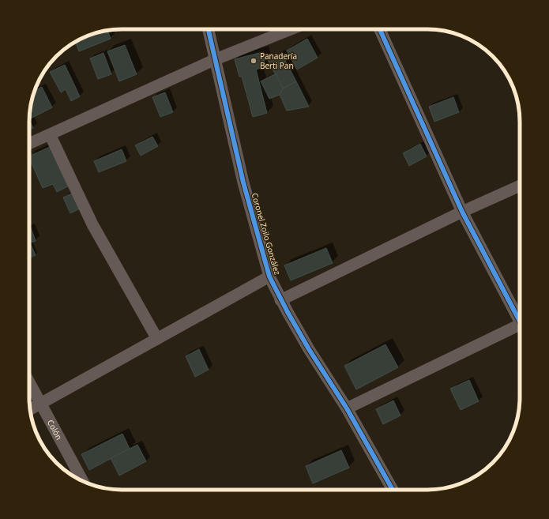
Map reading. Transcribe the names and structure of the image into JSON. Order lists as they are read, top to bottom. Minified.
{"streets":{"street":["Coronel Zoilo González","Colón"]},"places":["Panadería Berti Pan"]}
